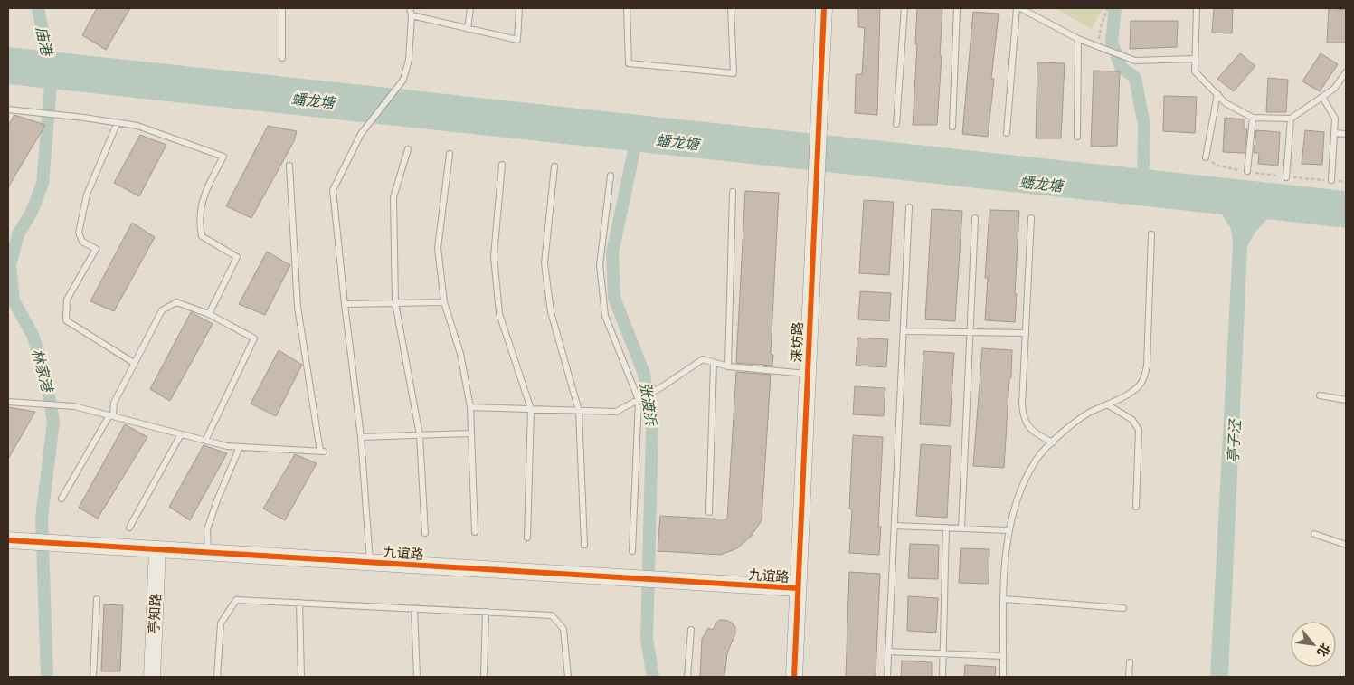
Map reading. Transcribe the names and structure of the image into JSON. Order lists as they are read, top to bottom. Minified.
{"streets":{"street":["涞坊路","九谊路","亭知路"]},"crossings":[["涞坊路","九谊路"],["九谊路","亭知路"]],"water":["庙港","蟠龙塘","林家港","张渡浜","亭子泾"],"north":"bottom right"}
